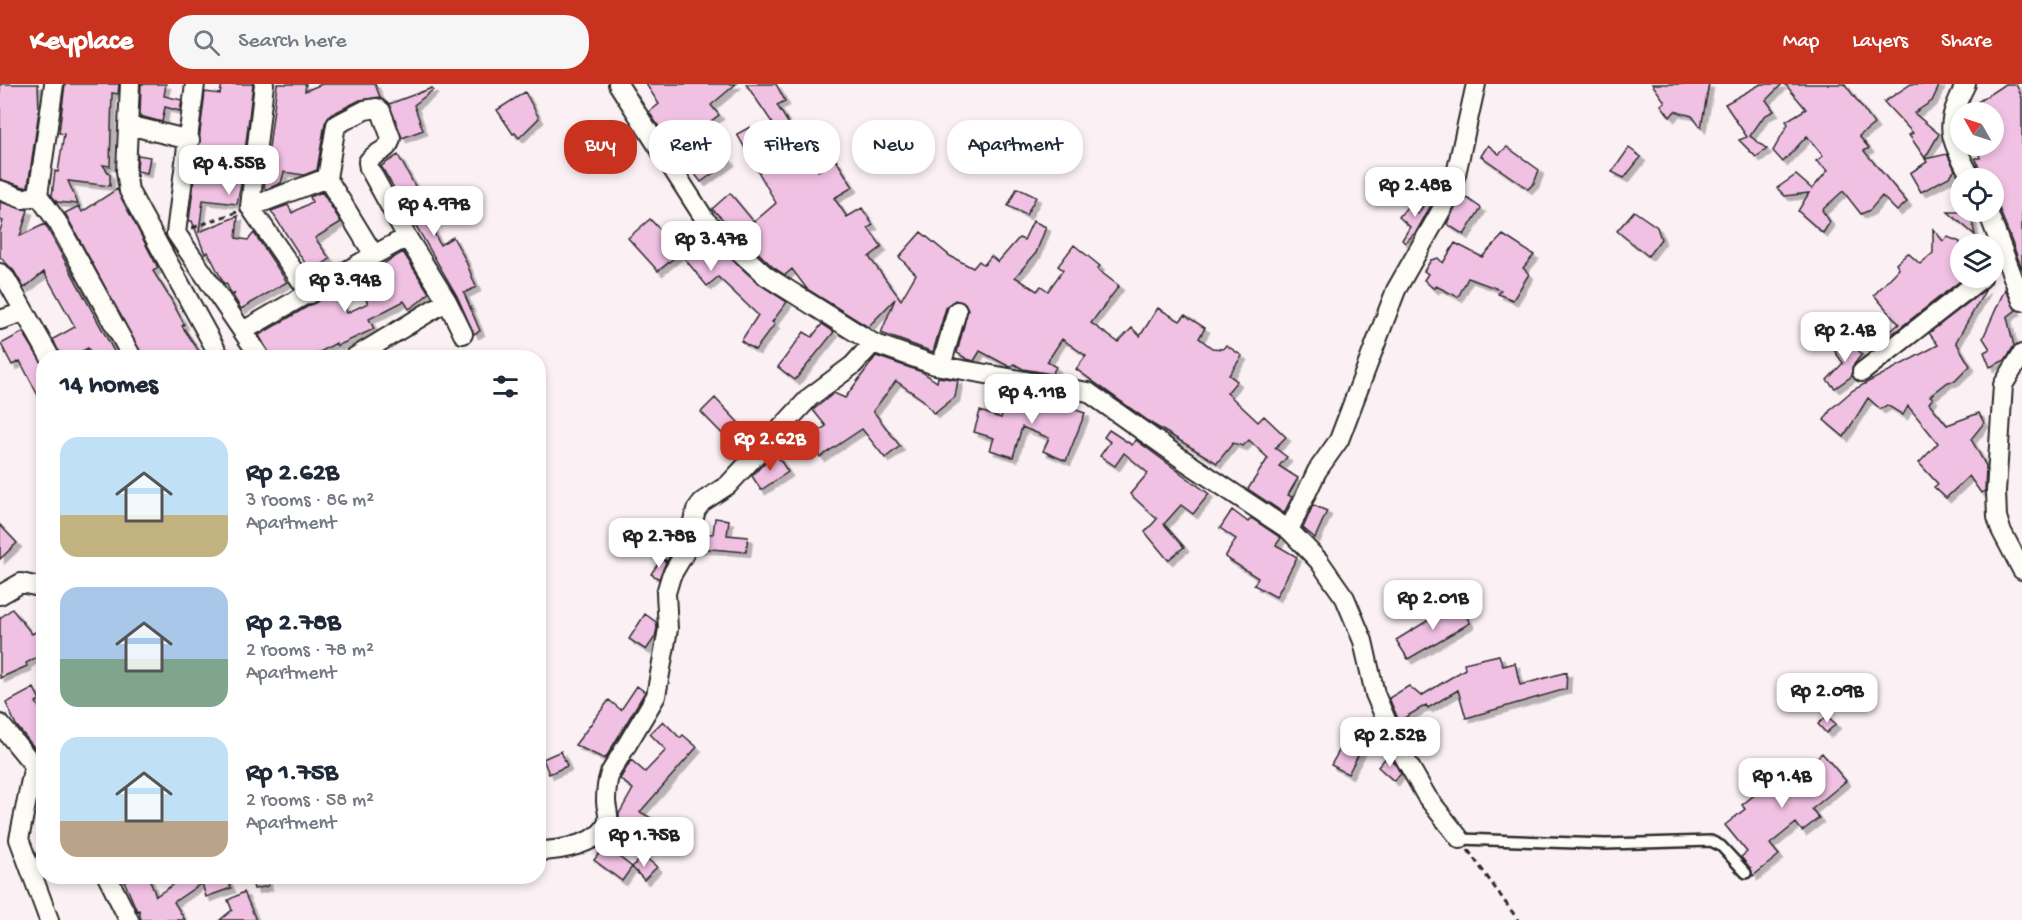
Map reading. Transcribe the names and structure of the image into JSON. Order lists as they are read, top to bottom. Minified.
{"north":"top left","page":{"header":"Keyplace","search":"Search here","nav":["Map","Layers","Share"],"chip":["Buy","Rent","Filters","New","Apartment"],"price":["Rp 4.55B","Rp 2.48B","Rp 4.97B","Rp 3.47B","Rp 3.94B","Rp 2.4B","Rp 4.11B","Rp 2.62B","Rp 2.78B","Rp 2.01B","Rp 2.09B","Rp 2.52B","Rp 1.4B","Rp 1.75B"],"heading":"14 homes","list":[{"name":"Rp 2.62B","note":"3 rooms · 86 m² · Apartment"},{"name":"Rp 2.78B","note":"2 rooms · 78 m² · Apartment"},{"name":"Rp 1.75B","note":"2 rooms · 58 m² · Apartment"}]}}
